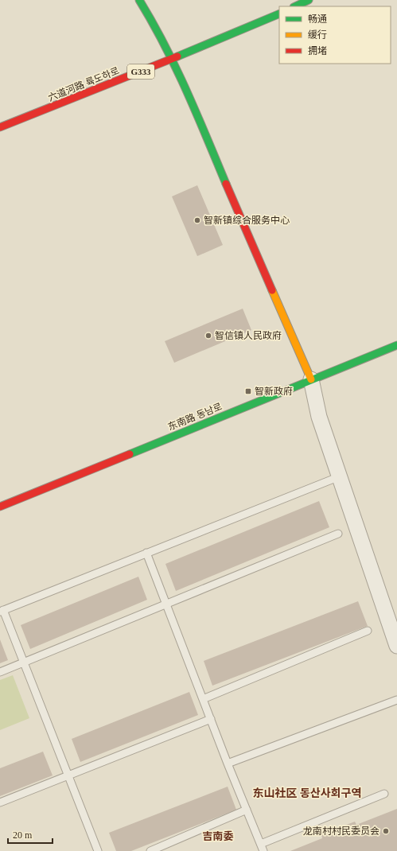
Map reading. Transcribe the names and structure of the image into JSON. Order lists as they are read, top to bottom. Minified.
{"streets":{"main road":["G333","六道河路 륙도하로","东南路 동남로"]},"districts":["东山社区 동산사회구역","吉南委"],"places":{"other":["智新镇综合服务中心","智信镇人民政府","龙南村村民委员会"],"transit":["智新政府"]},"legend":["畅通","缓行","拥堵"],"scale_bar":"20 m"}
